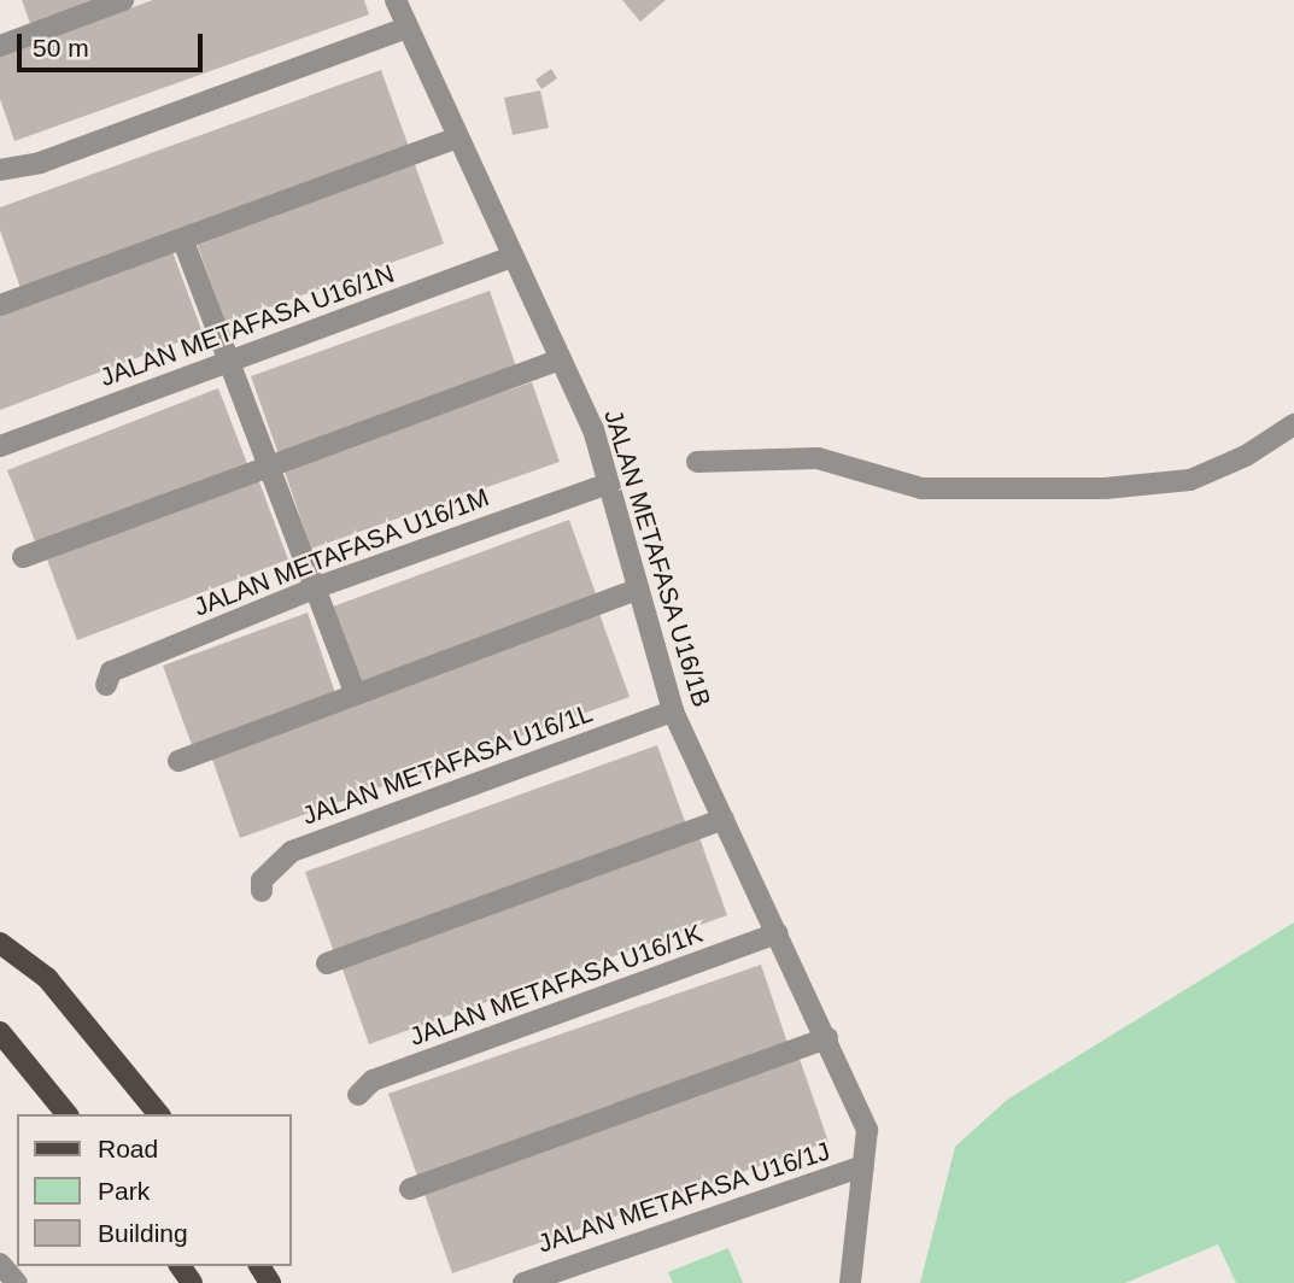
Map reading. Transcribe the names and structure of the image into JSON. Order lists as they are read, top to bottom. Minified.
{"streets":{"street":["JALAN METAFASA U16/1N","JALAN METAFASA U16/1M","JALAN METAFASA U16/1B","JALAN METAFASA U16/1L","JALAN METAFASA U16/1K","JALAN METAFASA U16/1J"]},"crossings":[["JALAN METAFASA U16/1N","JALAN METAFASA U16/1B"],["JALAN METAFASA U16/1M","JALAN METAFASA U16/1B"],["JALAN METAFASA U16/1B","JALAN METAFASA U16/1L"],["JALAN METAFASA U16/1B","JALAN METAFASA U16/1K"],["JALAN METAFASA U16/1B","JALAN METAFASA U16/1J"]],"legend":["Road","Park","Building"],"scale_bar":"50 m"}
